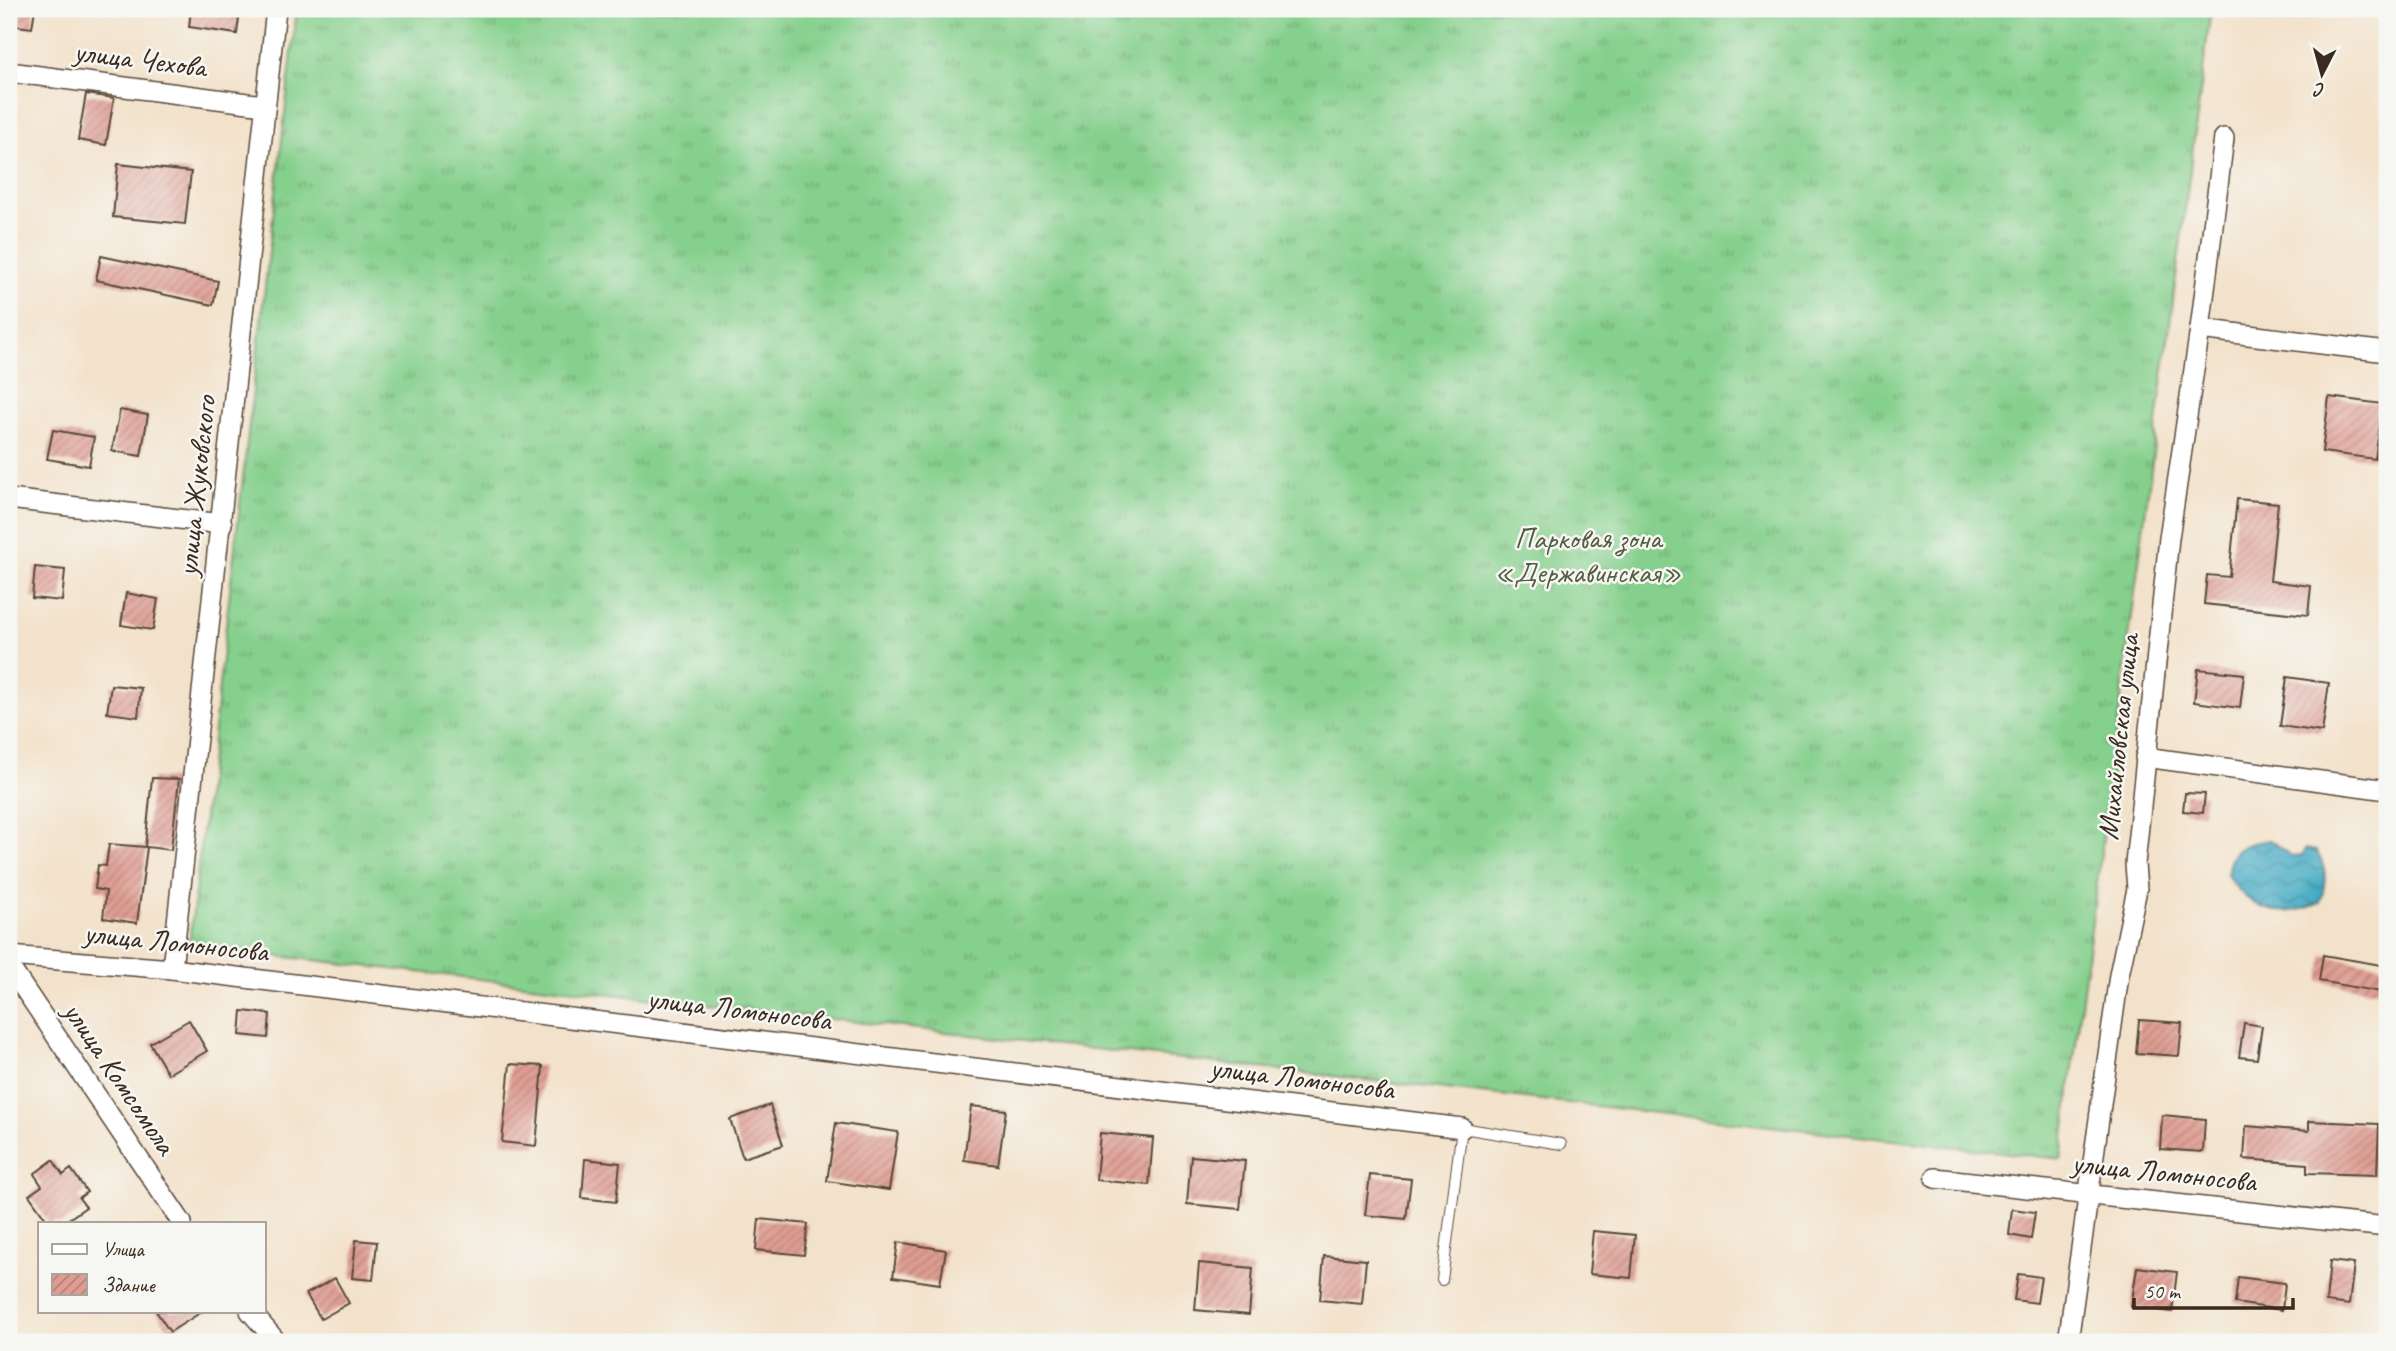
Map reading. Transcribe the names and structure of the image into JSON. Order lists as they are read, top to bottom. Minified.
{"streets":{"street":["улица Чехова","улица Жуковского","Михайловская улица","улица Ломоносова","улица Комсомола"]},"crossings":[["улица Чехова","улица Жуковского"],["улица Жуковского","улица Ломоносова"],["Михайловская улица","улица Ломоносова"]],"parks":["Парковая зона «Державинская»"],"legend":["Улица","Здание"],"scale_bar":"50 m","north":"bottom"}
